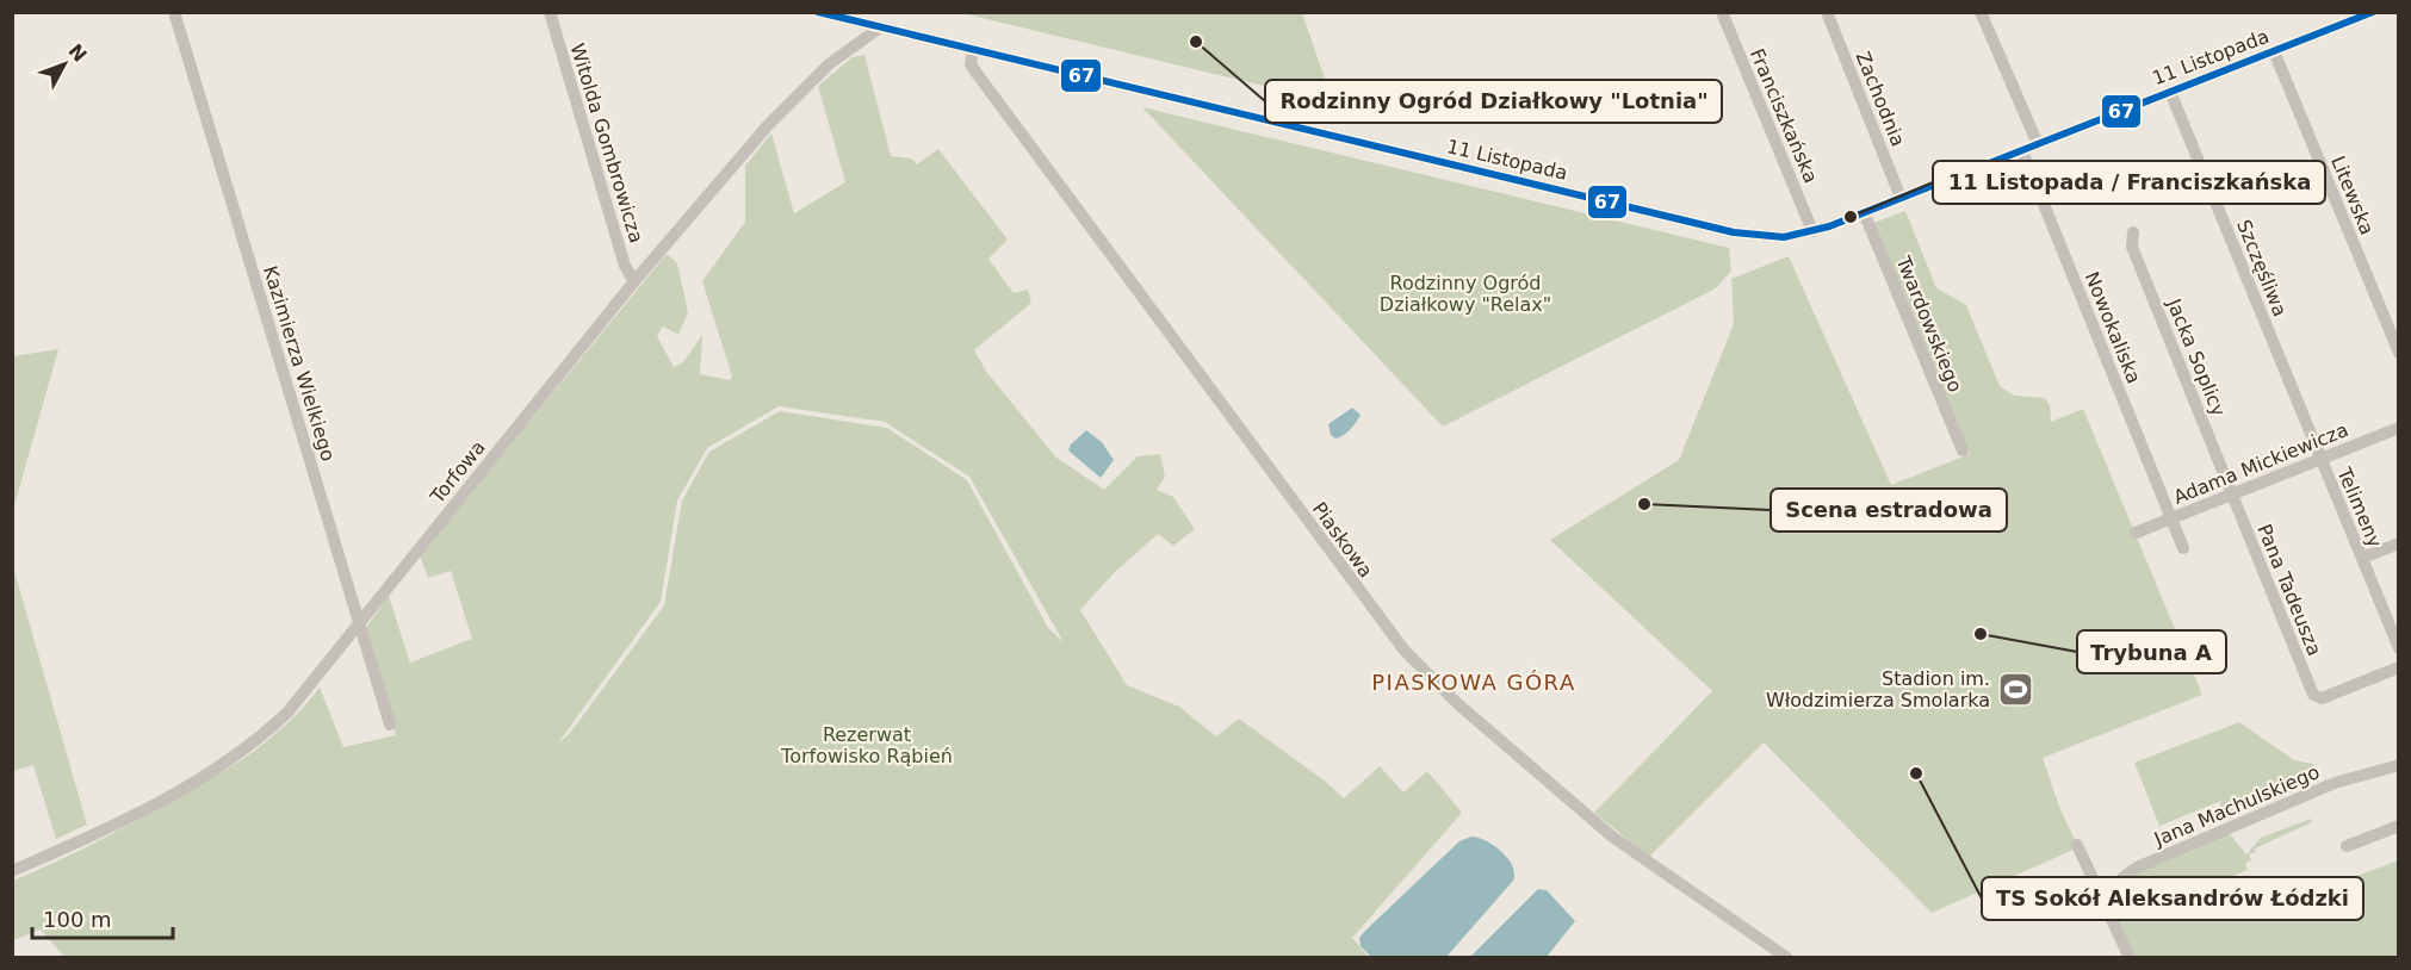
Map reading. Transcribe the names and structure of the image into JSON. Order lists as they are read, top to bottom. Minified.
{"streets":{"street":["11 Listopada","Zachodnia","Franciszkańska","Witolda Gombrowicza","Litewska","Szczęśliwa","Twardowskiego","Nowokaliska","Jacka Soplicy","Kazimierza Wielkiego","Adama Mickiewicza","Torfowa","Telimeny","Piaskowa","Pana Tadeusza","Jana Machulskiego"]},"crossings":[["11 Listopada","Zachodnia"],["11 Listopada","Franciszkańska"],["11 Listopada","Litewska"],["11 Listopada","Szczęśliwa"],["11 Listopada","Twardowskiego"],["11 Listopada","Nowokaliska"],["11 Listopada","Torfowa"],["11 Listopada","Piaskowa"],["Witolda Gombrowicza","Torfowa"],["Szczęśliwa","Adama Mickiewicza"],["Szczęśliwa","Telimeny"],["Nowokaliska","Adama Mickiewicza"],["Jacka Soplicy","Adama Mickiewicza"],["Jacka Soplicy","Pana Tadeusza"],["Kazimierza Wielkiego","Torfowa"],["Adama Mickiewicza","Telimeny"],["Adama Mickiewicza","Pana Tadeusza"]],"districts":["PIASKOWA GÓRA"],"parks":["Rodzinny Ogród Działkowy \"Relax\"","Rezerwat Torfowisko Rąbień"],"places":{"other":["Rodzinny Ogród Działkowy \"Lotnia\"","11 Listopada / Franciszkańska","Scena estradowa","Trybuna A","TS Sokół Aleksandrów Łódzki"],"sports":["Stadion im. Włodzimierza Smolarka"]},"lines":["transit line 67"],"scale_bar":"100 m","north":"top right"}
